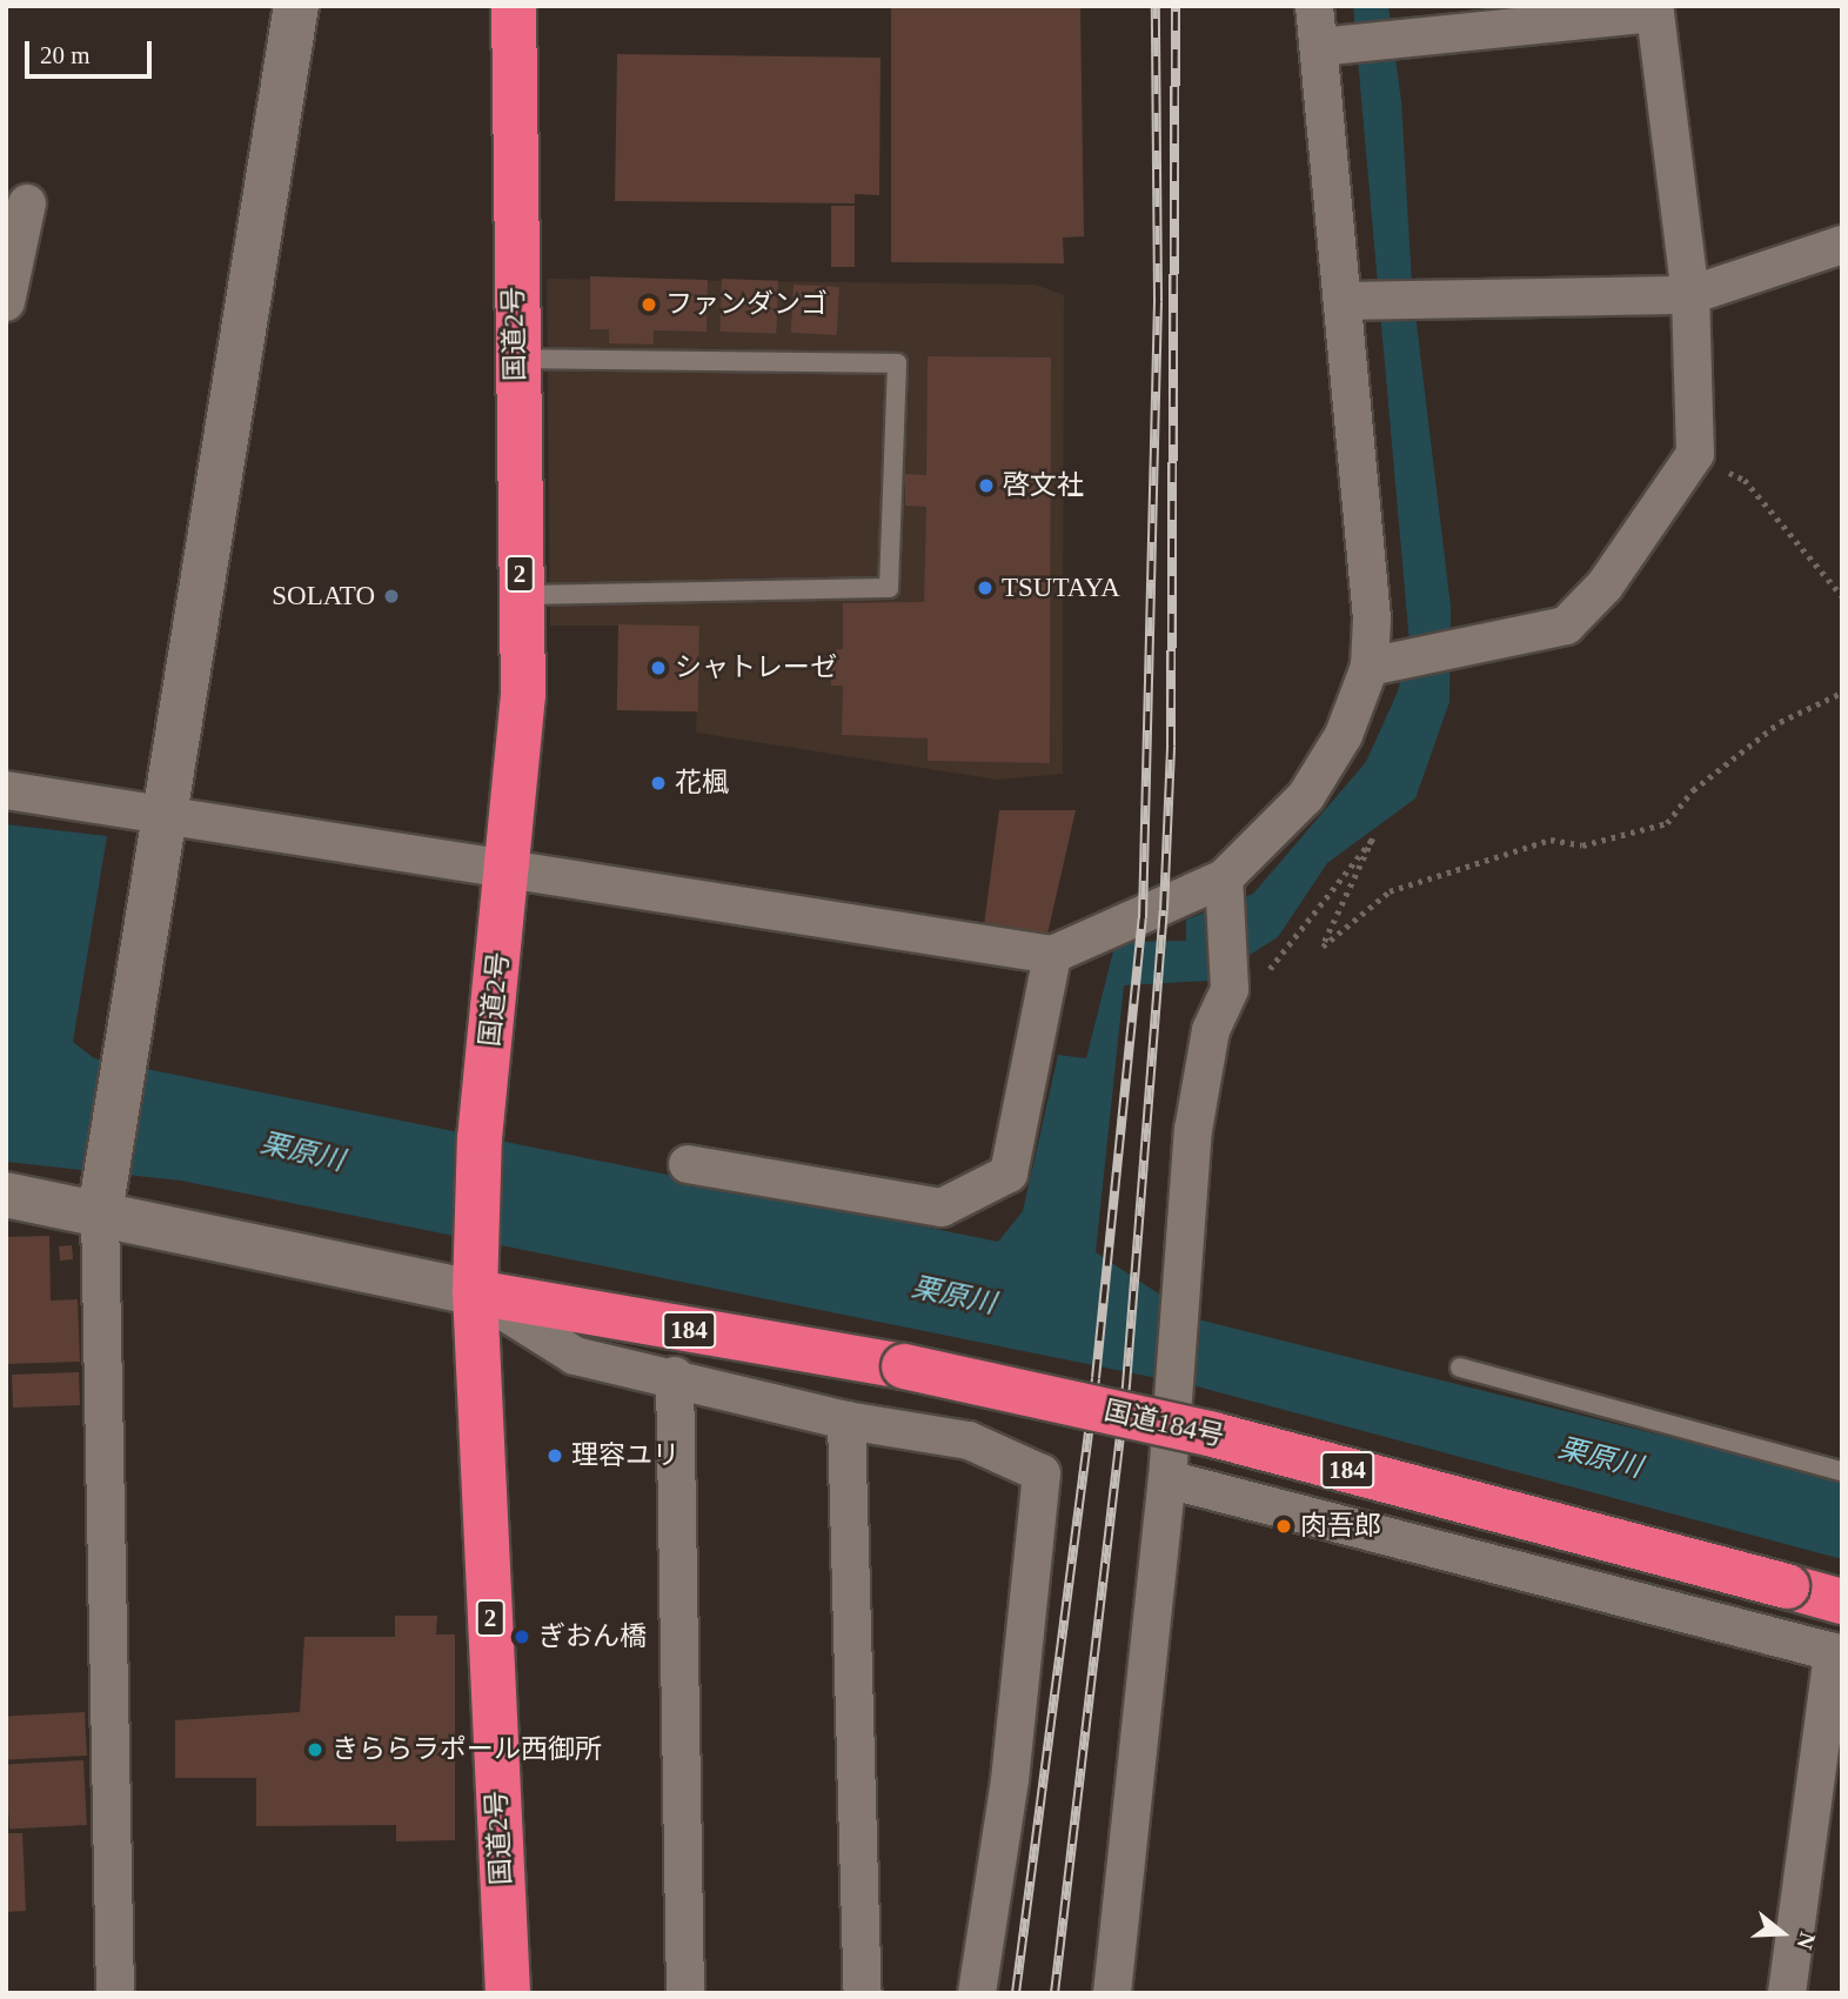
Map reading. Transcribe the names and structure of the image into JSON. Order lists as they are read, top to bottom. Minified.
{"streets":{"highway":["国道2号","2","184","国道184号"]},"crossings":[["国道2号","国道184号"]],"water":["栗原川"],"places":["ファンダンゴ","啓文社","TSUTAYA","SOLATO","シャトレーゼ","花楓","理容ユリ","肉吾郎","ぎおん橋","きららラポール西御所"],"scale_bar":"20 m","north":"right"}
